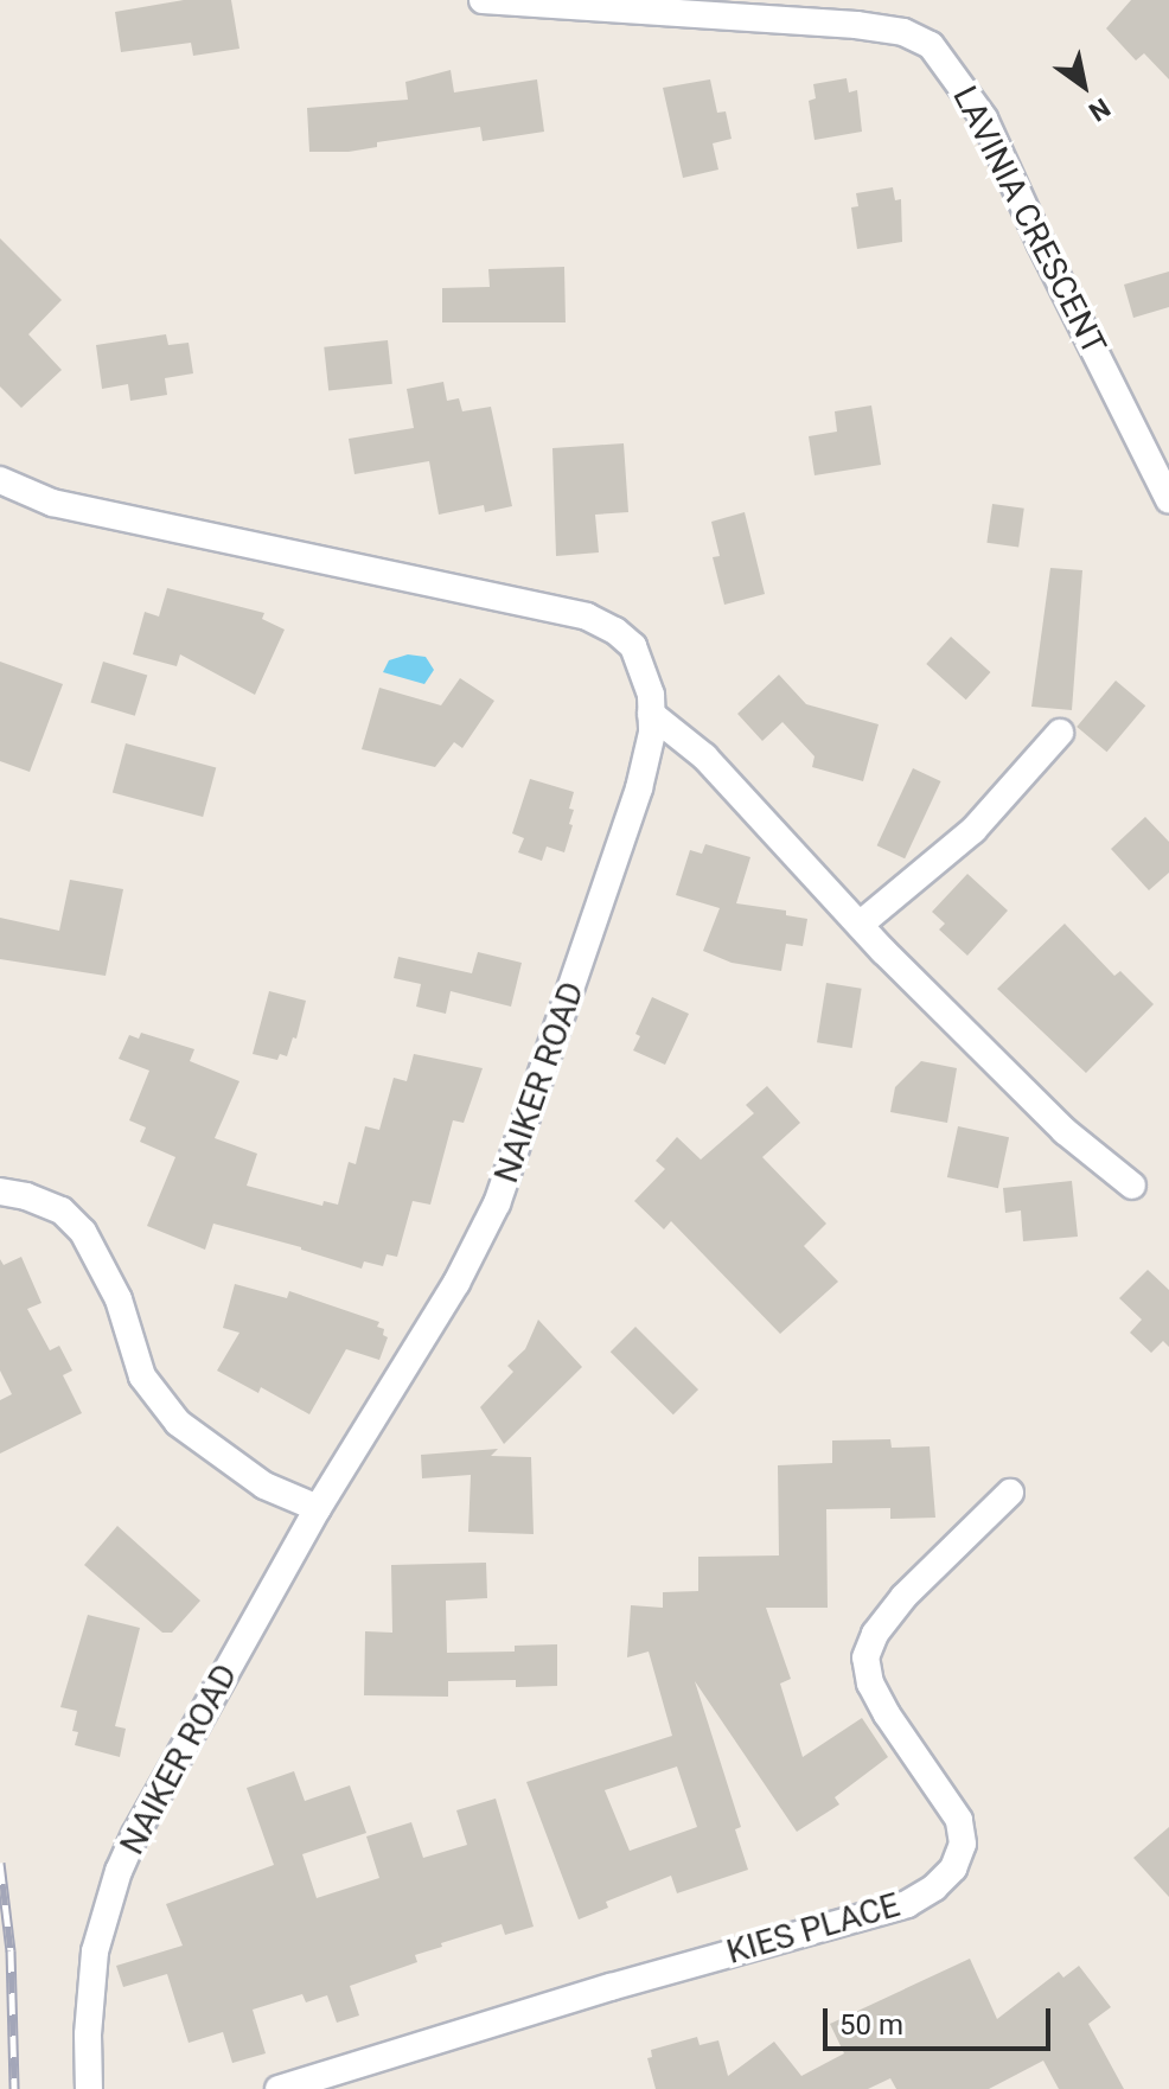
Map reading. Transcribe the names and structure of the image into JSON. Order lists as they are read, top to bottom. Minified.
{"streets":{"street":["LAVINIA CRESCENT","NAIKER ROAD","KIES PLACE"]},"scale_bar":"50 m","north":"bottom right"}
